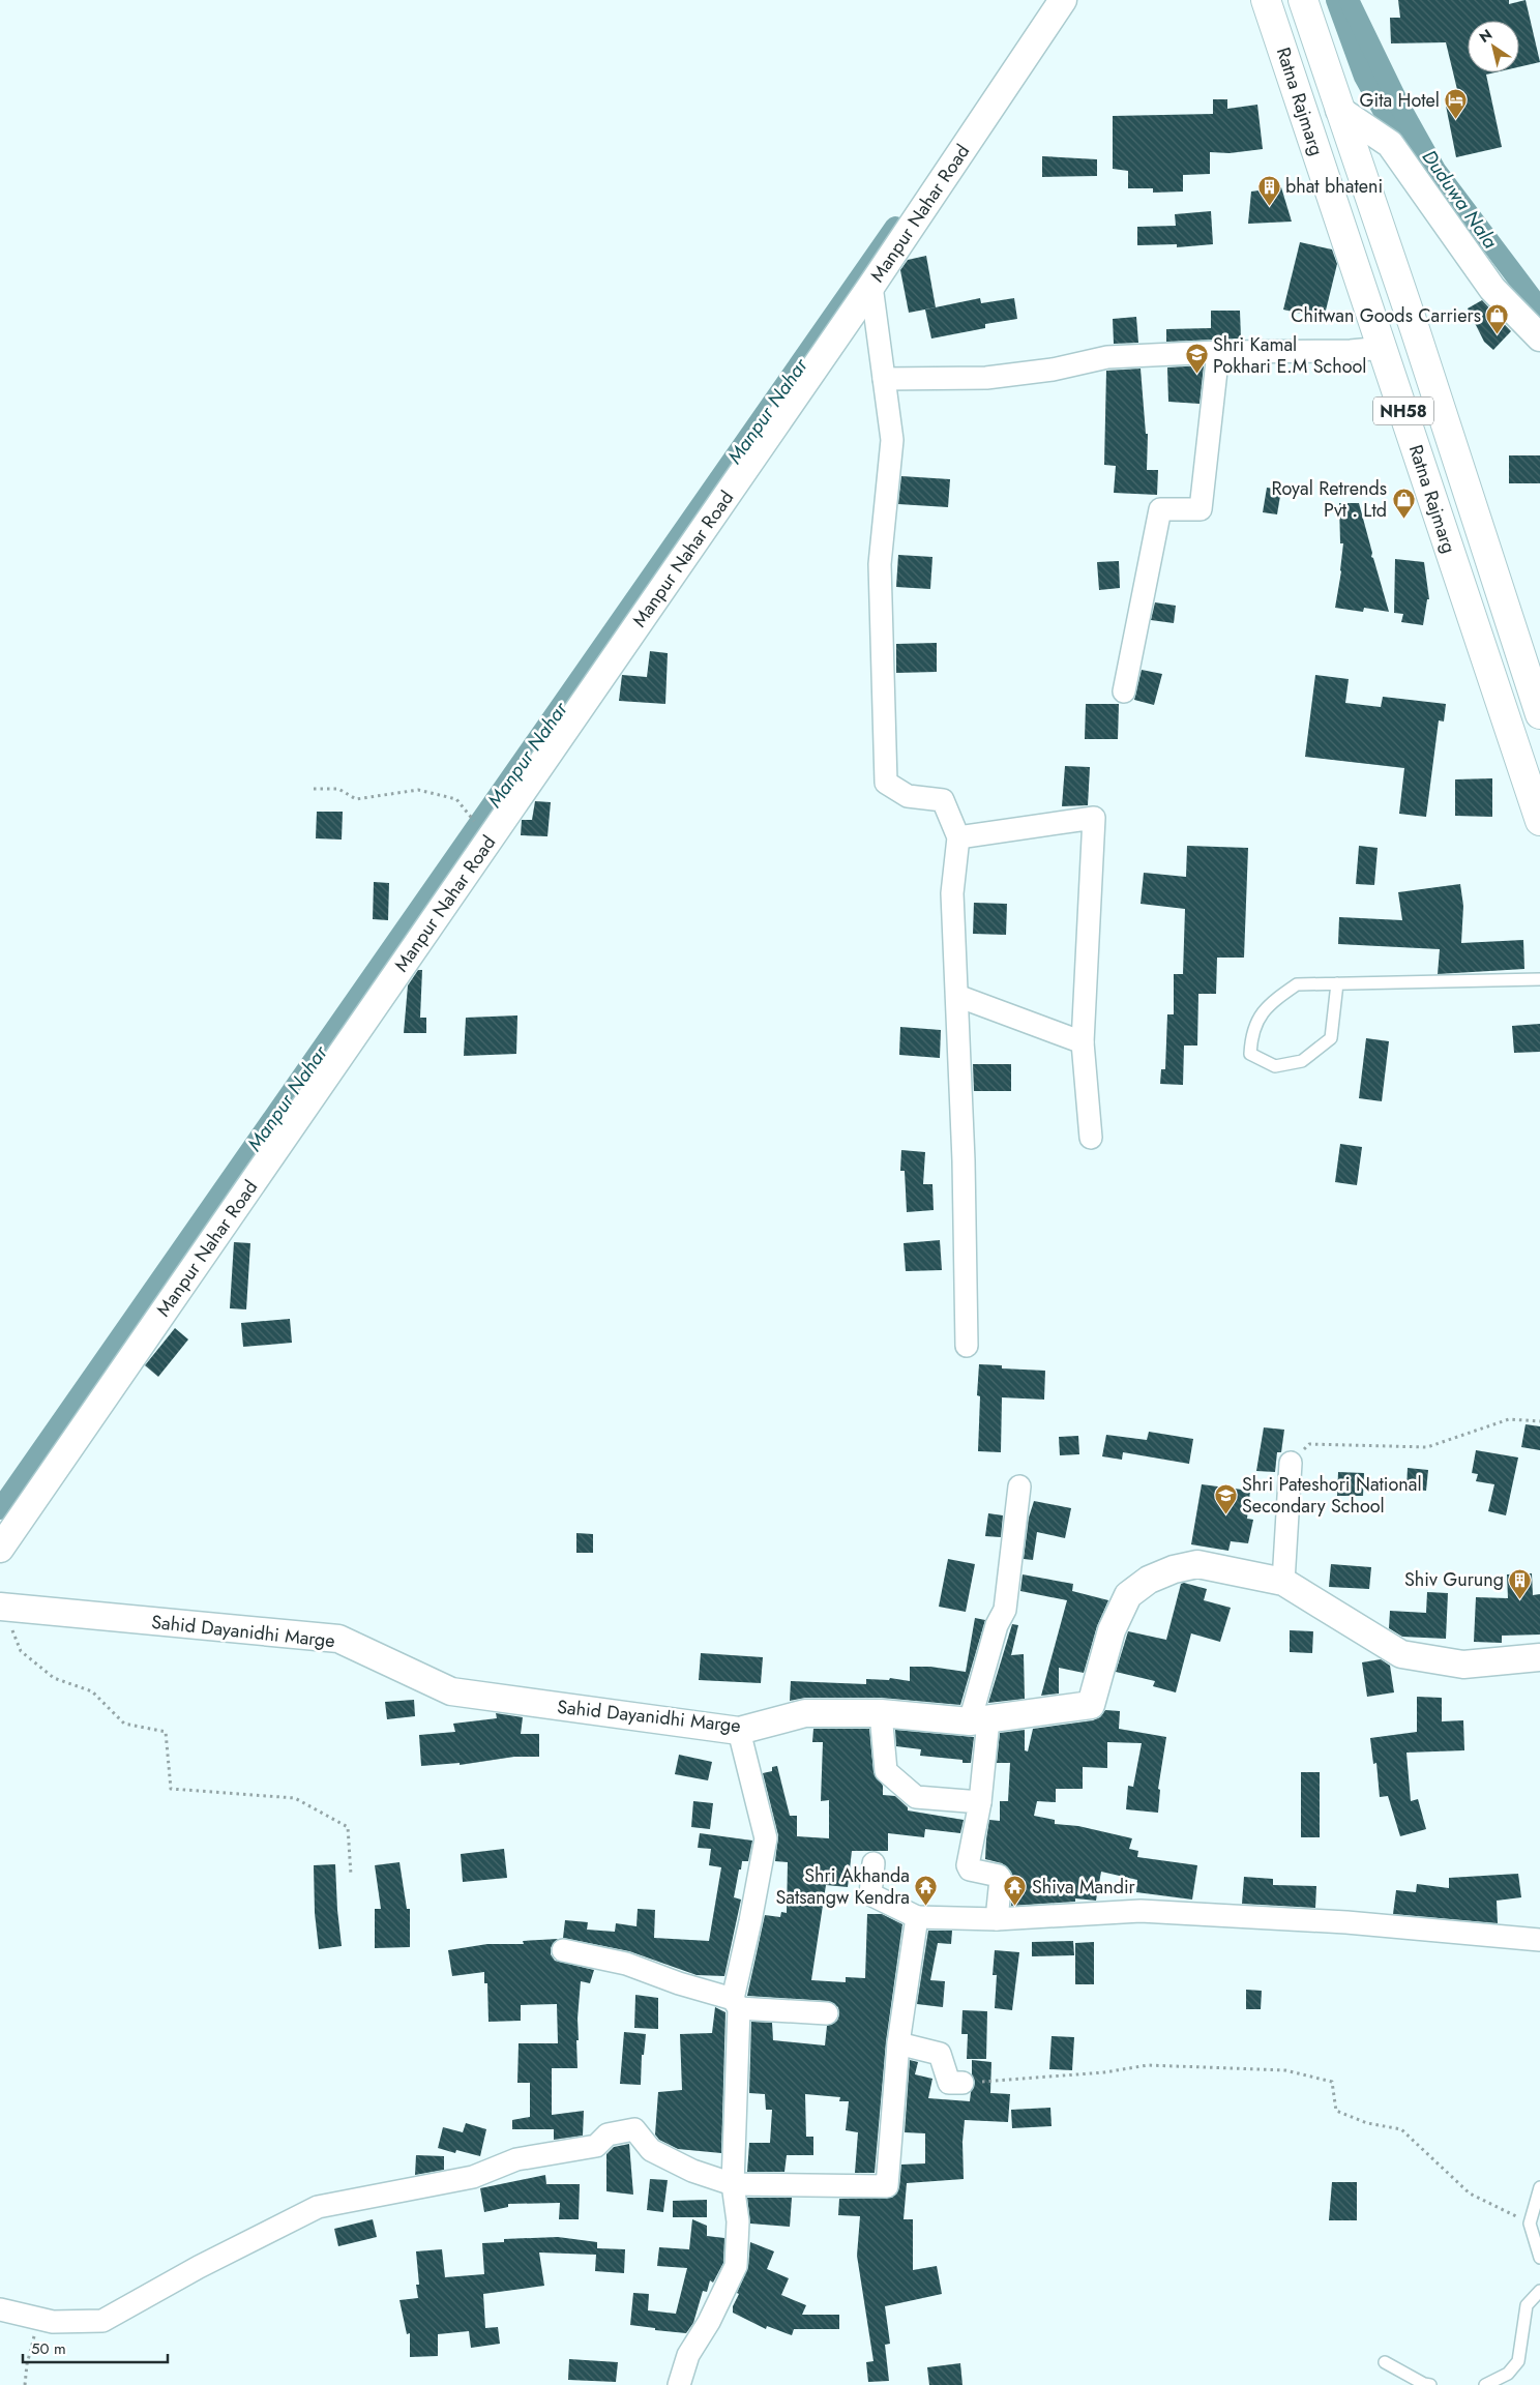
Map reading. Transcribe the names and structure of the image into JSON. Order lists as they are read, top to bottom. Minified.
{"streets":{"highway":["Ratna Rajmarg","NH58"],"street":["Manpur Nahar Road","Sahid Dayanidhi Marge"]},"water":["Duduwa Nala","Manpur Nahar"],"places":{"hotel":["Gita Hotel"],"building":["bhat bhateni","Shiv Gurung"],"shop":["Chitwan Goods Carriers","Royal Retrends Pvt . Ltd"],"school or university":["Shri Kamal Pokhari E.M School","Shri Pateshori National Secondary School"],"temple":["Shri Akhanda Satsangw Kendra","Shiva Mandir"]},"scale_bar":"50 m","north":"top left"}
